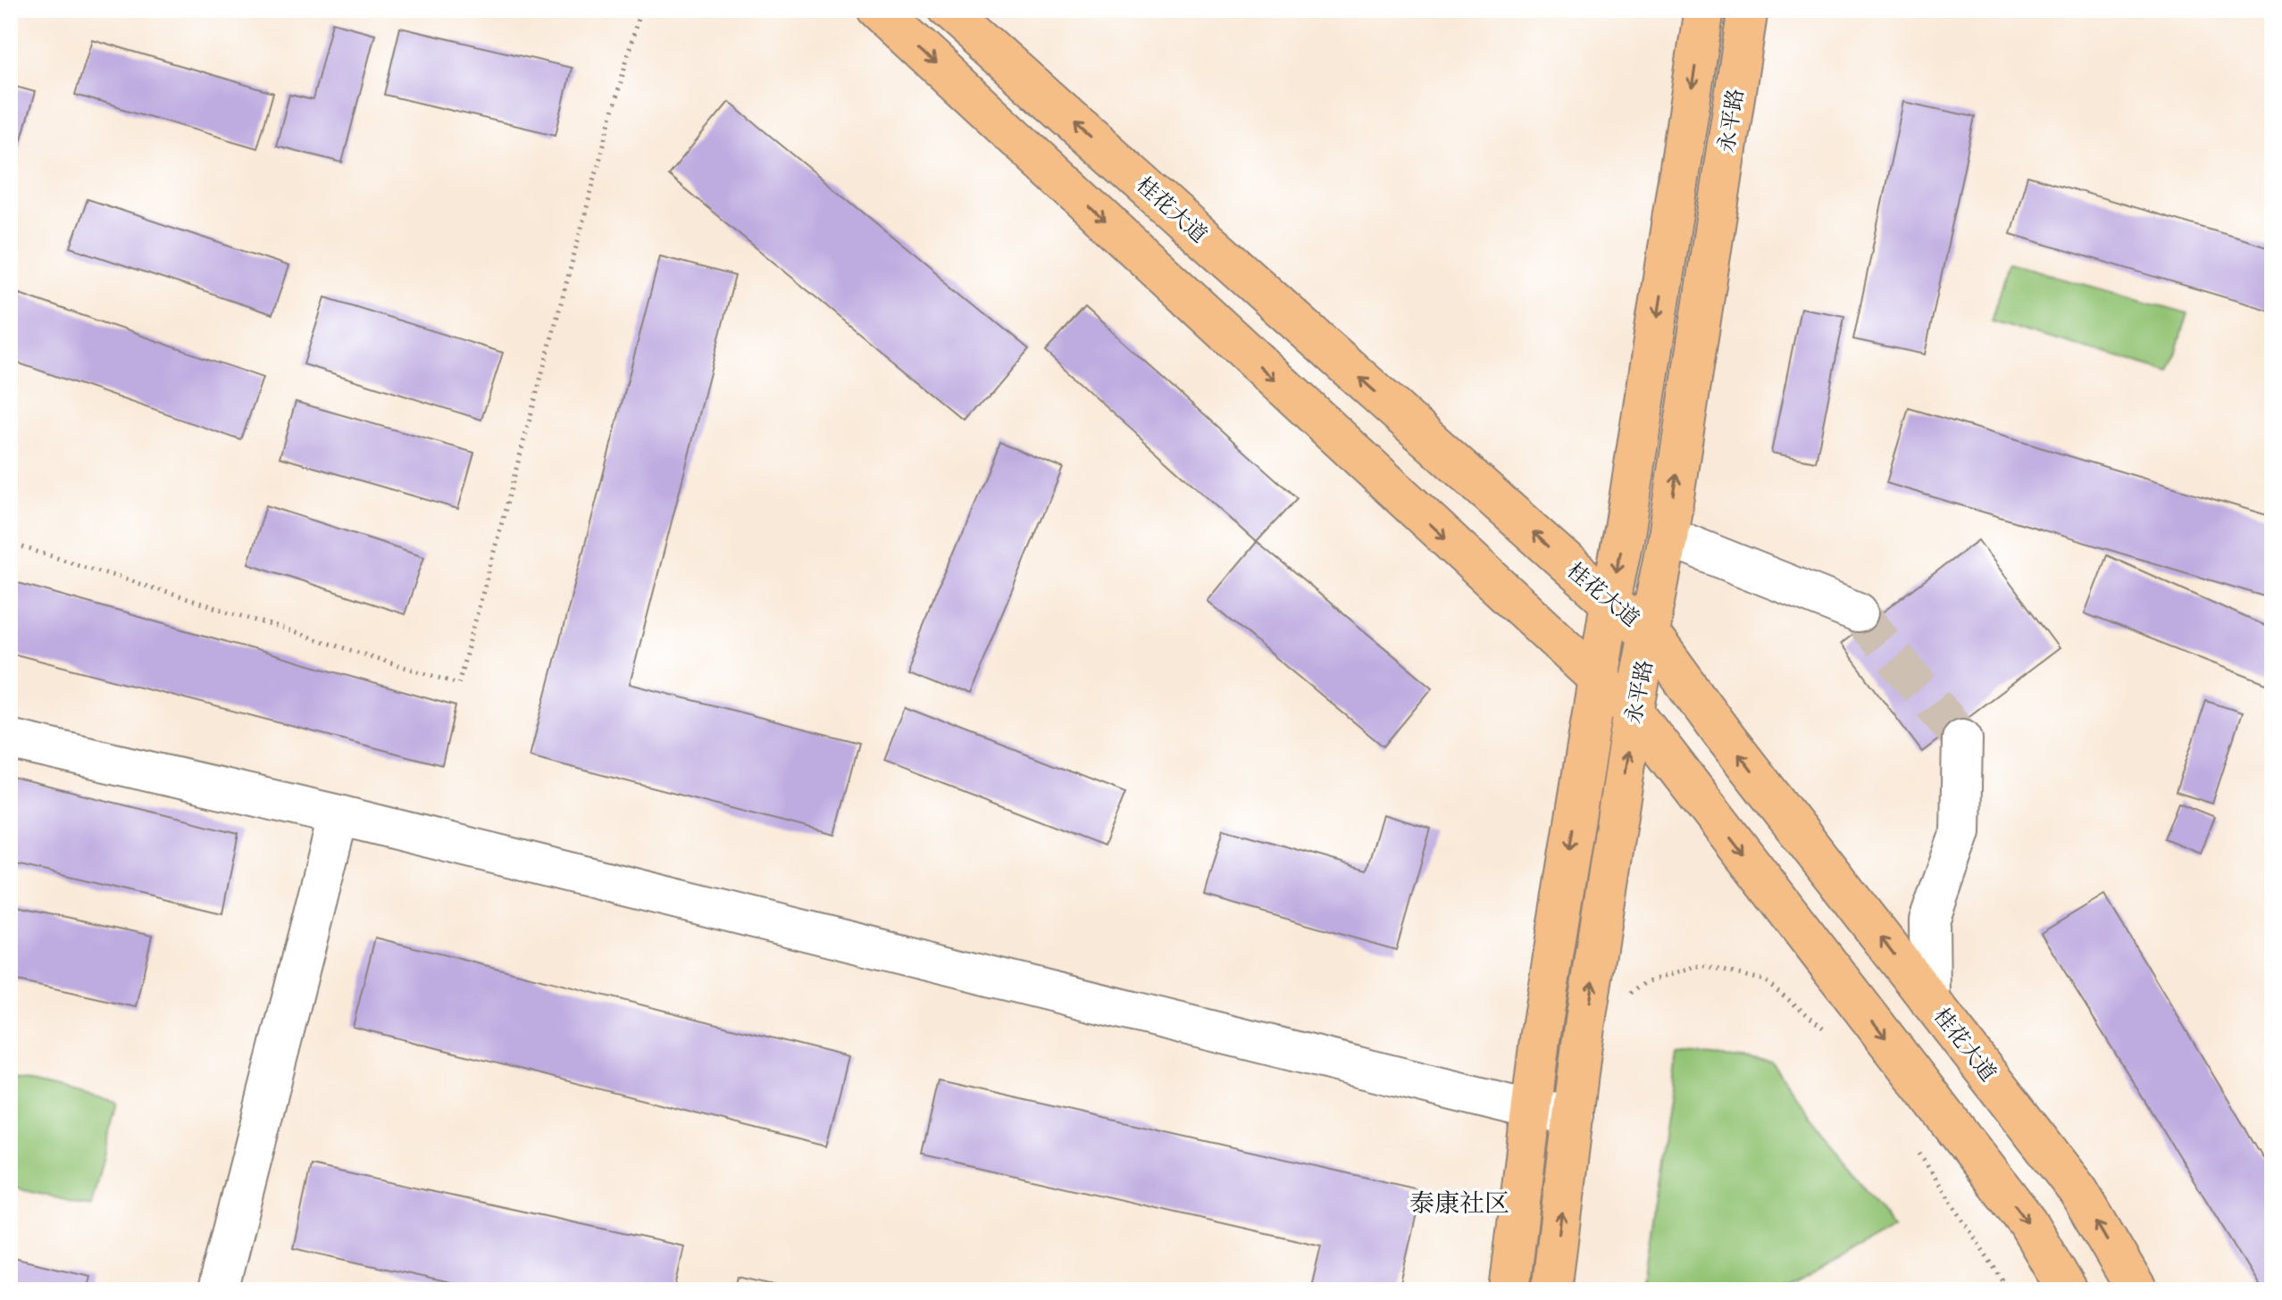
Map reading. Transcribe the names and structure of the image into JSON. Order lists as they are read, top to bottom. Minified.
{"streets":{"main road":["永平路","桂花大道"]},"crossings":[["永平路","桂花大道"]],"districts":["泰康社区"]}
